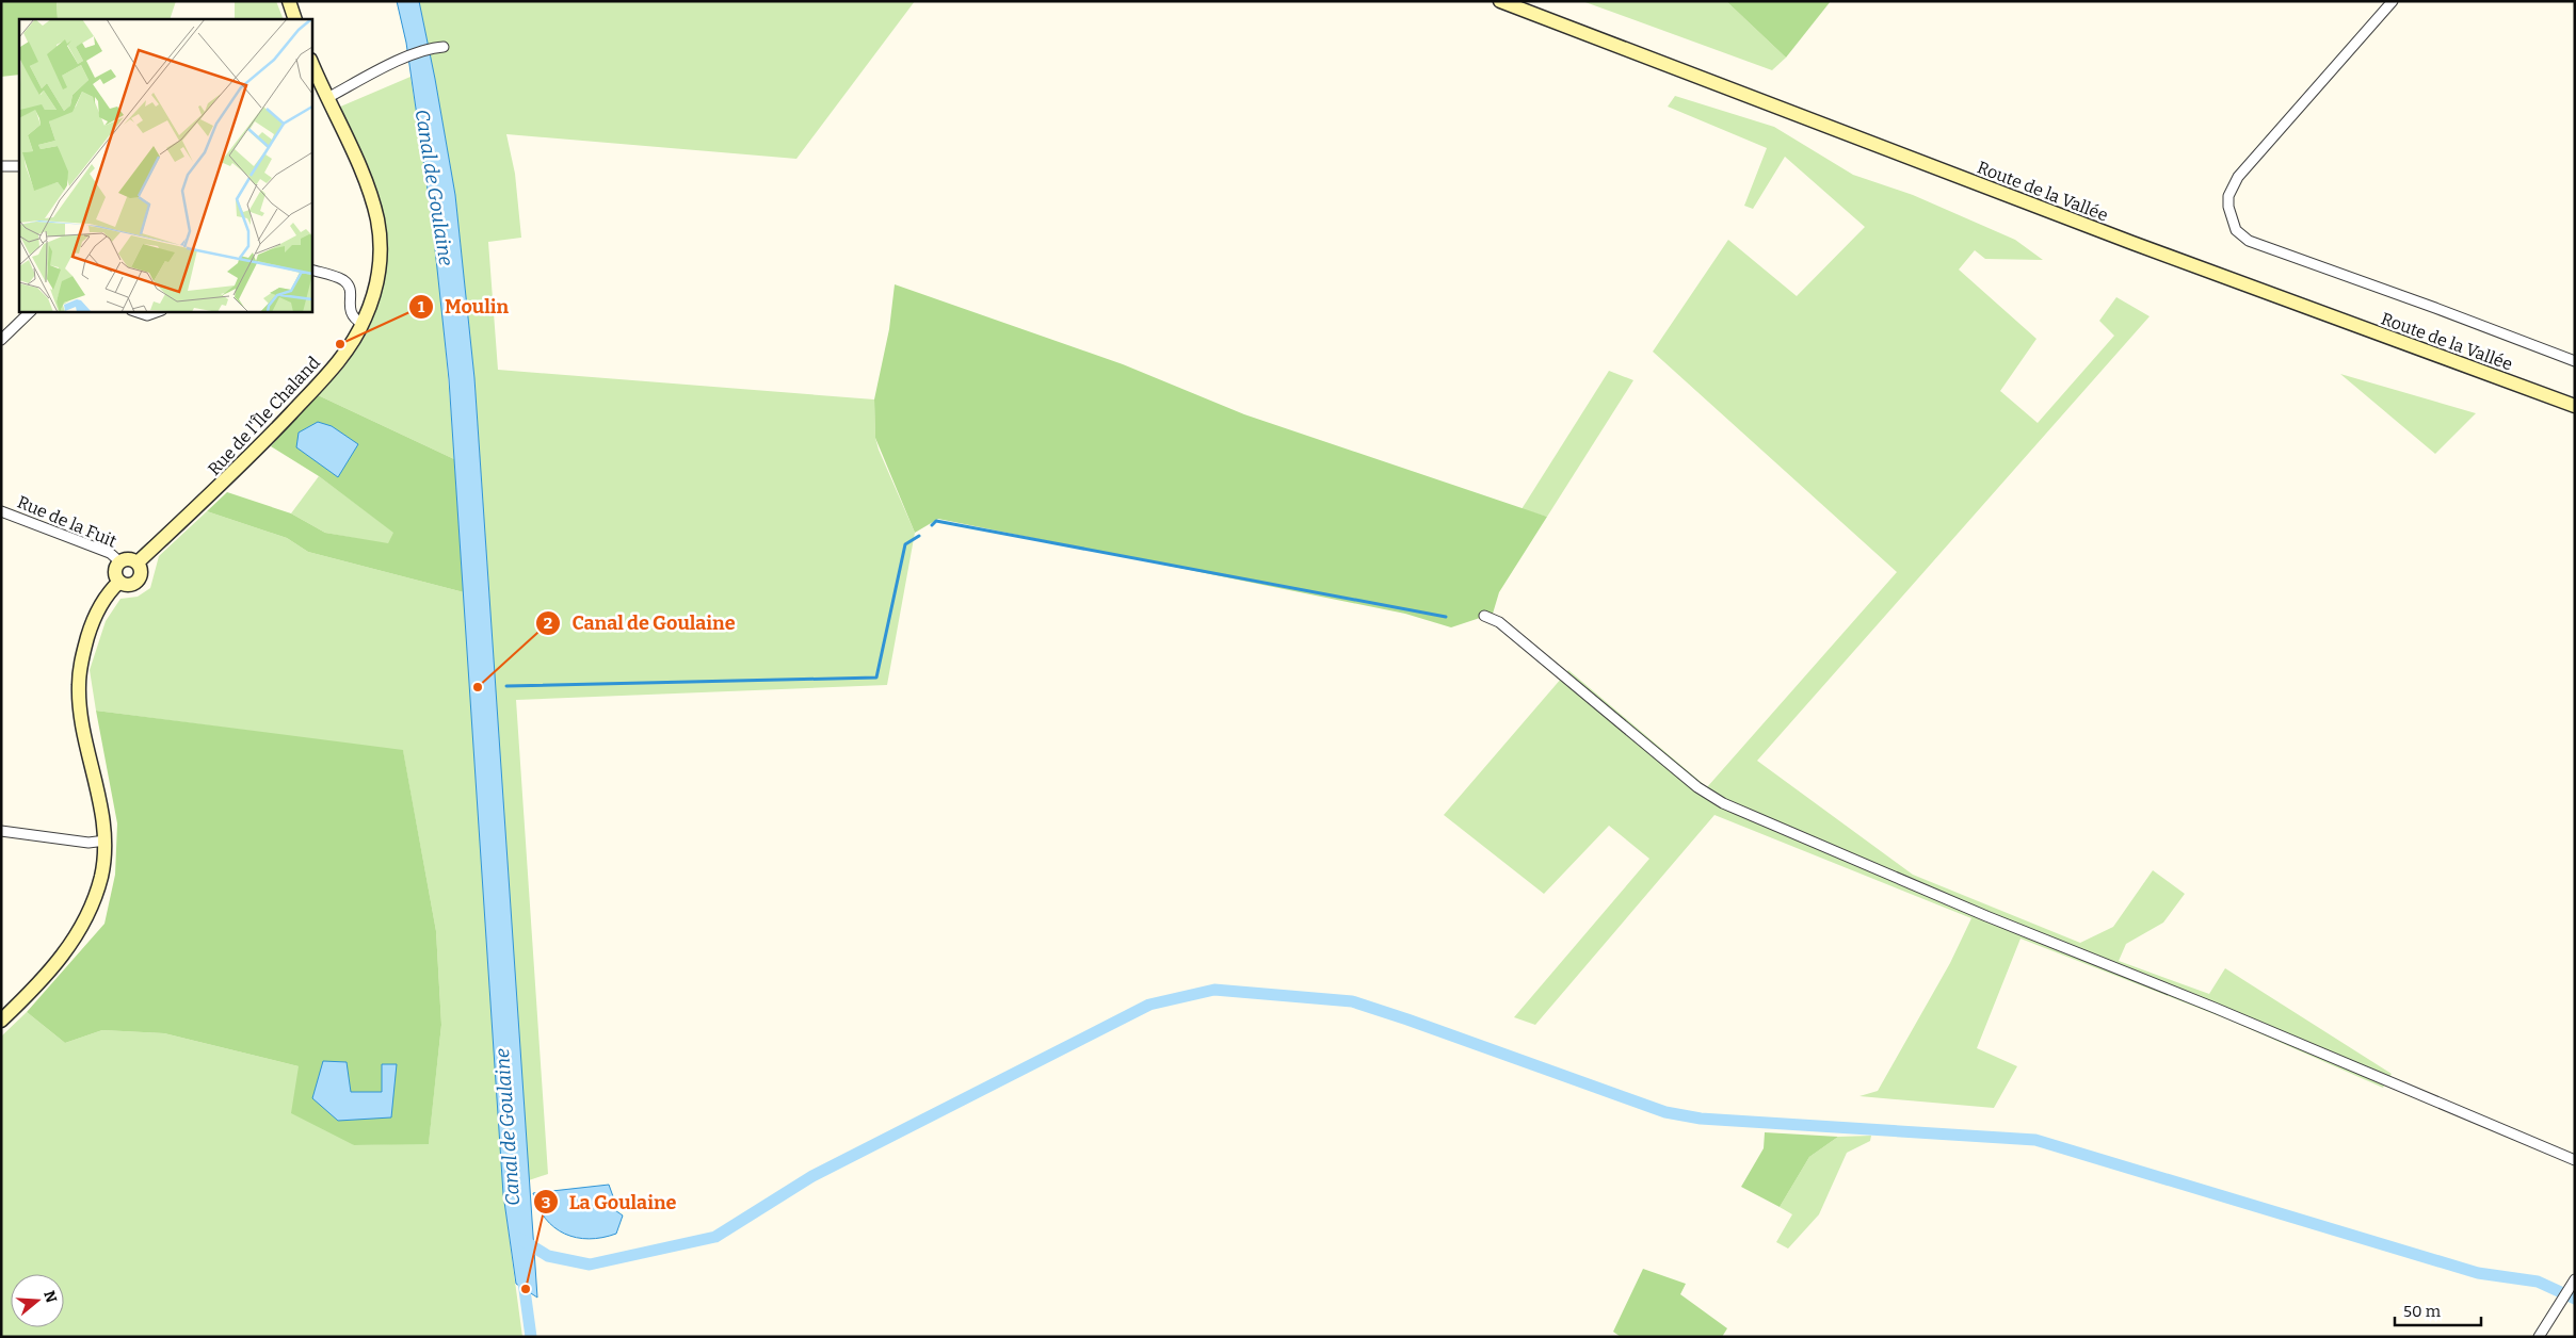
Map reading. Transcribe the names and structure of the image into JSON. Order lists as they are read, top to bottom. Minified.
{"streets":{"street":["Route de la Vallée","Rue de l'Île Chaland","Rue de la Fuit"]},"crossings":[["Rue de l'Île Chaland","Rue de la Fuit"]],"water":["Canal de Goulaine"],"places":["Moulin","Canal de Goulaine","La Goulaine"],"scale_bar":"50 m","north":"right"}
